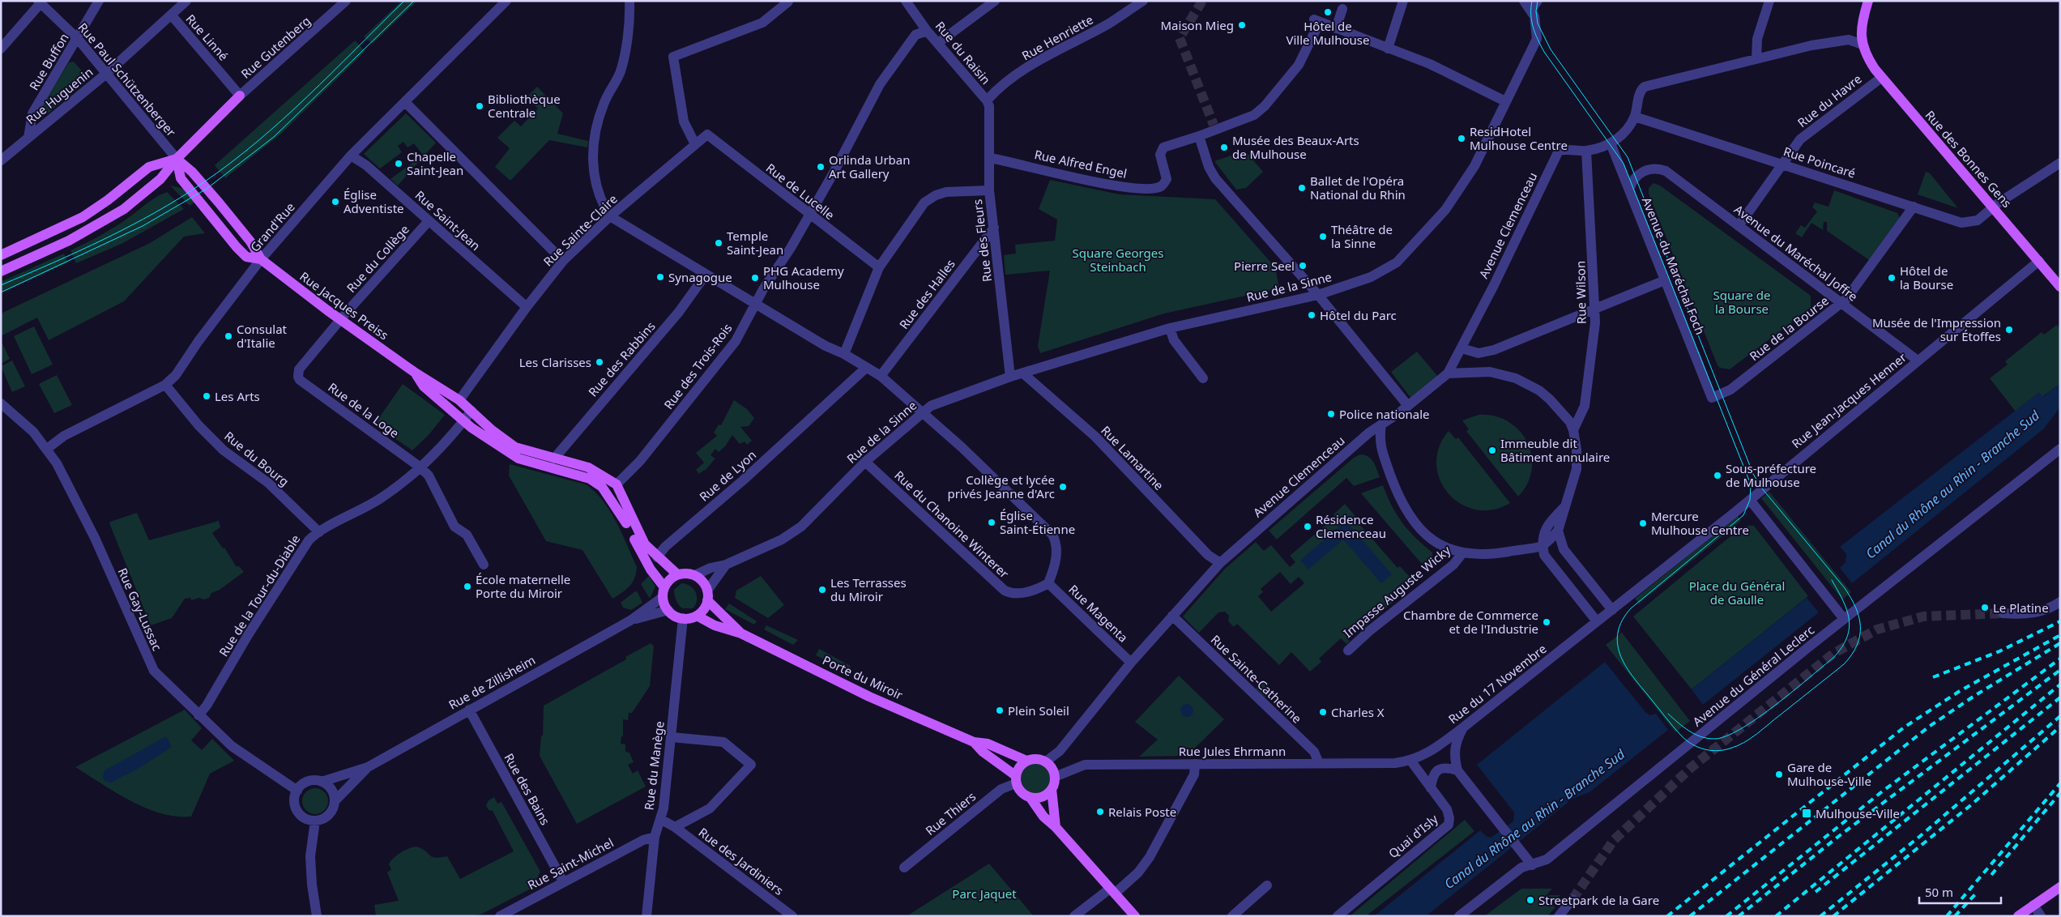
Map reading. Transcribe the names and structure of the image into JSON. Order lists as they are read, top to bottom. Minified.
{"streets":{"main road":["Rue des Bonnes Gens","Rue Jacques Preiss","Porte du Miroir"],"street":["Rue Linné","Rue Henriette","Rue Gutenberg","Rue du Raisin","Rue Buffon","Rue Paul Schützenberger","Rue Huguenin","Rue du Havre","Rue Poincaré","Rue Alfred Engel","Rue de Lucelle","Rue Saint-Jean","Avenue Clemenceau","Grand'Rue","Rue Sainte-Claire","Rue des Fleurs","Avenue du Maréchal Joffre","Rue du Collège","Avenue du Maréchal Foch","Rue de la Sinne","Rue Wilson","Rue des Halles","Rue de la Bourse","Rue des Rabbins","Rue des Trois-Rois","Rue Jean-Jacques Henner","Rue de la Loge","Rue Lamartine","Rue du Bourg","Rue de Lyon","Rue du Chanoine Winterer","Impasse Auguste Wicky","Rue de la Tour-du-Diable","Rue Gay-Lussac","Rue Magenta","Avenue du Général Leclerc","Rue Sainte-Catherine","Rue de Zillisheim","Rue du 17 Novembre","Rue Jules Ehrmann","Rue du Manège","Rue des Bains","Rue Thiers","Quai d'Isly","Rue des Jardiniers","Rue Saint-Michel"]},"crossings":[["Rue Linné","Rue Gutenberg"],["Rue Linné","Rue Huguenin"],["Rue Henriette","Rue du Raisin"],["Rue Henriette","Rue des Fleurs"],["Rue du Raisin","Rue des Fleurs"],["Rue du Raisin","Rue des Trois-Rois"],["Rue Buffon","Rue Paul Schützenberger"],["Rue Buffon","Rue Huguenin"],["Rue Paul Schützenberger","Rue Huguenin"],["Rue Paul Schützenberger","Rue Jacques Preiss"],["Rue du Havre","Rue des Bonnes Gens"],["Rue du Havre","Rue Poincaré"],["Rue du Havre","Avenue du Maréchal Joffre"],["Rue des Bonnes Gens","Rue Poincaré"],["Rue des Bonnes Gens","Rue Jean-Jacques Henner"],["Rue Poincaré","Rue de la Bourse"],["Rue Alfred Engel","Rue des Fleurs"],["Rue de Lucelle","Rue Sainte-Claire"],["Rue de Lucelle","Rue des Trois-Rois"],["Rue Saint-Jean","Grand'Rue"],["Rue Saint-Jean","Rue Sainte-Claire"],["Rue Saint-Jean","Rue du Collège"],["Avenue Clemenceau","Rue Wilson"],["Avenue Clemenceau","Rue Lamartine"],["Avenue Clemenceau","Rue Magenta"],["Avenue Clemenceau","Porte du Miroir"],["Avenue Clemenceau","Rue Sainte-Catherine"],["Avenue Clemenceau","Rue Jules Ehrmann"],["Avenue Clemenceau","Rue Thiers"],["Grand'Rue","Rue Jacques Preiss"],["Grand'Rue","Rue du Bourg"],["Grand'Rue","Rue Gay-Lussac"],["Rue Sainte-Claire","Rue Jacques Preiss"],["Rue des Fleurs","Rue de la Sinne"],["Rue des Fleurs","Rue des Halles"],["Avenue du Maréchal Joffre","Avenue du Maréchal Foch"],["Avenue du Maréchal Joffre","Rue de la Bourse"],["Avenue du Maréchal Joffre","Rue Jean-Jacques Henner"],["Rue du Collège","Rue Jacques Preiss"],["Rue du Collège","Rue de la Loge"],["Avenue du Maréchal Foch","Rue de la Bourse"],["Rue de la Sinne","Rue Jacques Preiss"],["Rue de la Sinne","Rue Lamartine"],["Rue de la Sinne","Rue du Chanoine Winterer"],["Rue de la Sinne","Porte du Miroir"],["Rue de la Sinne","Rue de Zillisheim"],["Rue de la Sinne","Rue du Manège"],["Rue Jacques Preiss","Rue des Rabbins"],["Rue Jacques Preiss","Rue des Trois-Rois"],["Rue Jacques Preiss","Rue de la Tour-du-Diable"],["Rue Jacques Preiss","Porte du Miroir"],["Rue Jacques Preiss","Rue de Zillisheim"],["Rue Jacques Preiss","Rue du Manège"],["Rue de la Loge","Rue de la Tour-du-Diable"],["Rue du Bourg","Rue de la Tour-du-Diable"],["Rue du Chanoine Winterer","Rue Magenta"],["Rue de la Tour-du-Diable","Rue Gay-Lussac"],["Rue Gay-Lussac","Rue de Zillisheim"],["Porte du Miroir","Rue de Zillisheim"],["Porte du Miroir","Rue Jules Ehrmann"],["Porte du Miroir","Rue du Manège"],["Porte du Miroir","Rue Thiers"],["Rue Sainte-Catherine","Rue Jules Ehrmann"],["Rue de Zillisheim","Rue du Manège"],["Rue de Zillisheim","Rue des Bains"],["Rue du 17 Novembre","Rue Jules Ehrmann"],["Rue du 17 Novembre","Quai d'Isly"],["Rue Jules Ehrmann","Rue Thiers"],["Rue Jules Ehrmann","Quai d'Isly"],["Rue du Manège","Rue des Jardiniers"],["Rue du Manège","Rue Saint-Michel"],["Rue des Bains","Rue Saint-Michel"]],"water":["Canal du Rhône au Rhin - Branche Sud"],"parks":["Square Georges Steinbach","Square de la Bourse","Place du Général de Gaulle","Parc Jaquet"],"places":{"other":["Hôtel de Ville Mulhouse","Maison Mieg","Bibliothèque Centrale","ResidHotel Mulhouse Centre","Musée des Beaux-Arts de Mulhouse","Chapelle Saint-Jean","Orlinda Urban Art Gallery","Ballet de l'Opéra National du Rhin","Église Adventiste","Théâtre de la Sinne","Temple Saint-Jean","Pierre Seel","Synagogue","PHG Academy Mulhouse","Hôtel de la Bourse","Hôtel du Parc","Musée de l'Impression sur Étoffes","Consulat d'Italie","Les Clarisses","Les Arts","Police nationale","Immeuble dit Bâtiment annulaire","Sous-préfecture de Mulhouse","Collège et lycée privés Jeanne d'Arc","Église Saint-Étienne","Mercure Mulhouse Centre","Résidence Clemenceau","École maternelle Porte du Miroir","Les Terrasses du Miroir","Le Platine","Chambre de Commerce et de l'Industrie","Plein Soleil","Charles X","Gare de Mulhouse-Ville","Relais Poste","Streetpark de la Gare"],"transit":["Mulhouse-Ville"]},"scale_bar":"50 m"}
